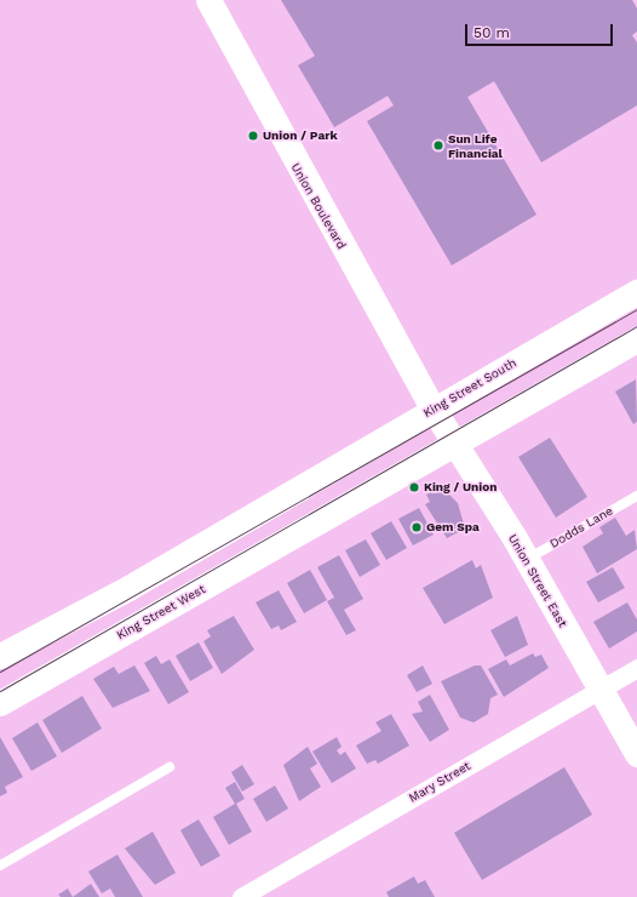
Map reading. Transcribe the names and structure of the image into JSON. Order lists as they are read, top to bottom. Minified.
{"streets":{"main road":["Union Boulevard","King Street South","Union Street East","King Street West"],"street":["Mary Street"],"lane":["Dodds Lane"]},"crossings":[["Union Boulevard","King Street South"],["Union Boulevard","Union Street East"],["King Street South","Union Street East"],["Dodds Lane","Union Street East"],["Union Street East","King Street West"],["Union Street East","Mary Street"]],"places":["Union / Park","Sun Life Financial","King / Union","Gem Spa"],"scale_bar":"50 m"}
